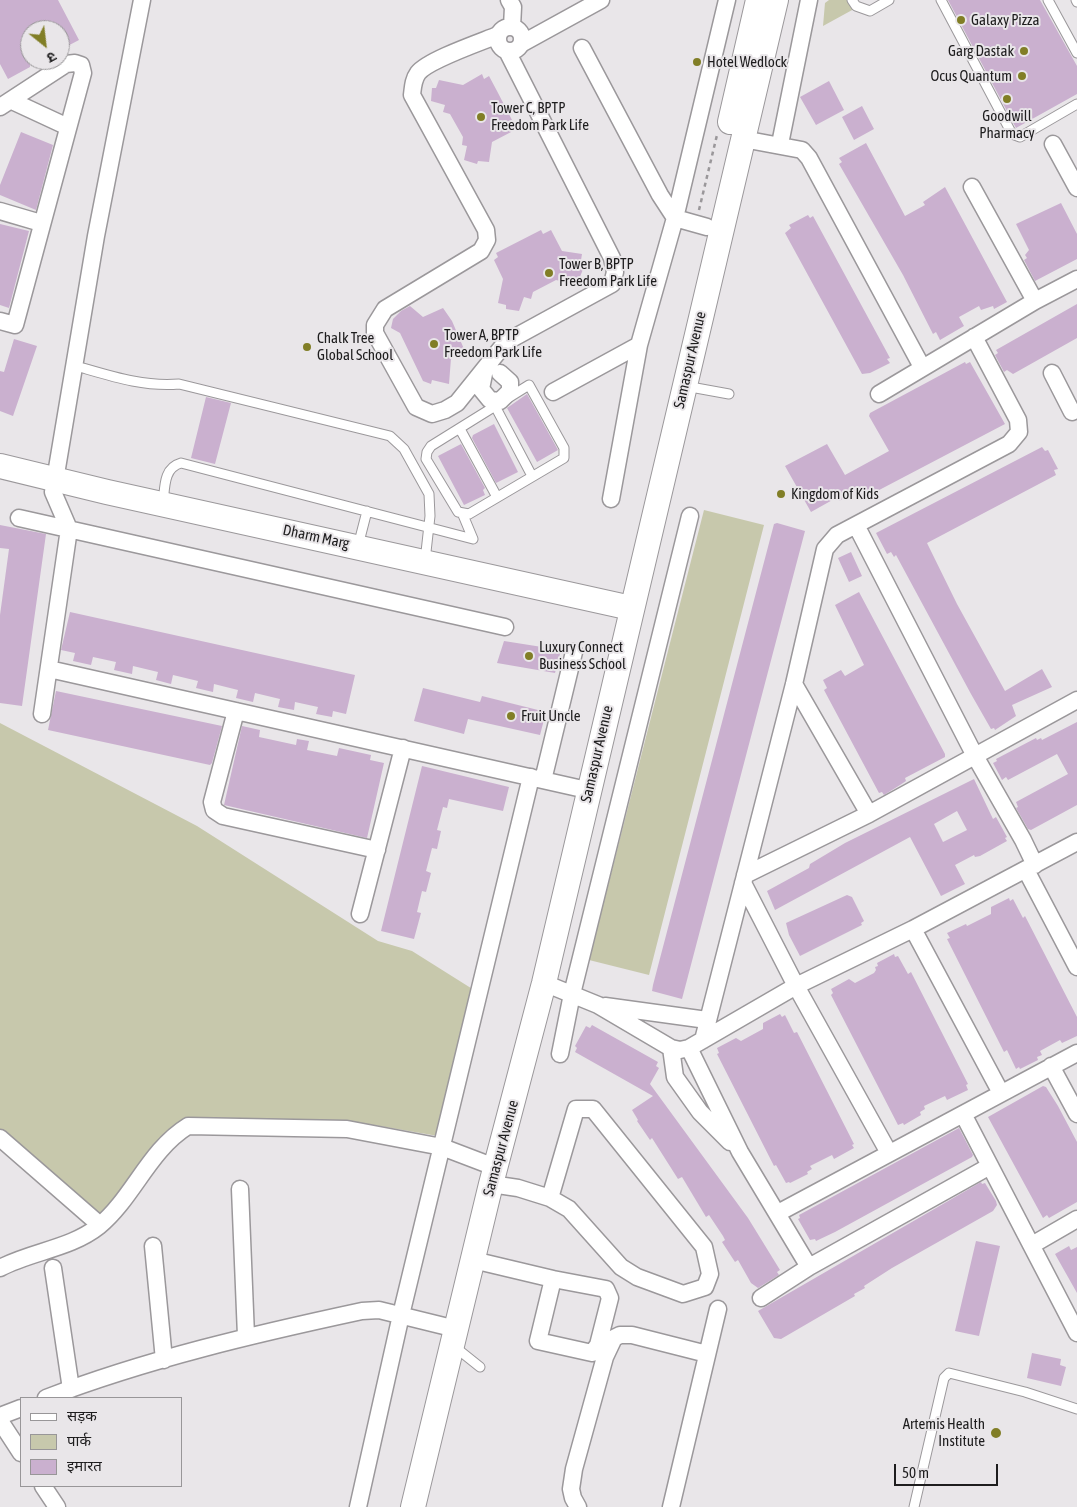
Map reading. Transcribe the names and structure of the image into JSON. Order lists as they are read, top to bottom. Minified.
{"streets":{"main road":["Samaspur Avenue","Dharm Marg"]},"crossings":[["Samaspur Avenue","Dharm Marg"]],"places":["Galaxy Pizza","Garg Dastak","Hotel Wedlock","Ocus Quantum","Goodwill Pharmacy","Tower C, BPTP Freedom Park Life","Tower B, BPTP Freedom Park Life","Tower A, BPTP Freedom Park Life","Chalk Tree Global School","Kingdom of Kids","Luxury Connect Business School","Fruit Uncle","Artemis Health Institute"],"legend":["सड़क","पार्क","इमारत"],"scale_bar":"50 m","north":"bottom right"}
